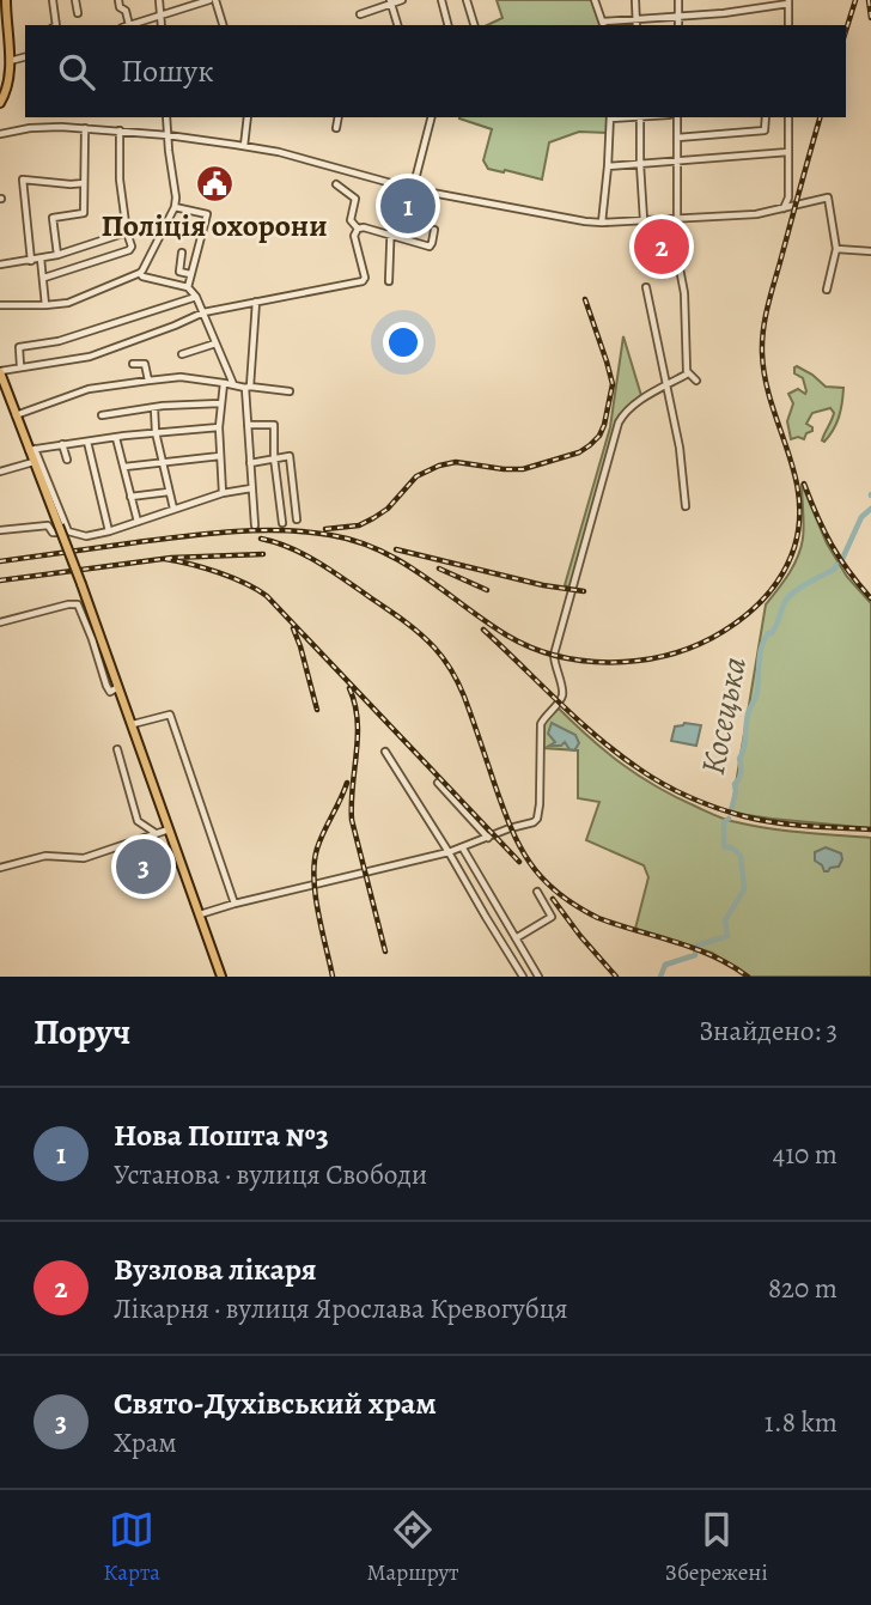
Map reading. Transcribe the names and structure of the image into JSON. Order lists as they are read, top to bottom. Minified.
{"water":["Косецька"],"places":{"public building":["Поліція охорони"]},"page":{"search":"Пошук","pins":["1","2","3"],"heading":["Поруч","Знайдено: 3"],"list":[{"mark":"1","name":"Нова Пошта №3","note":"Установа · вулиця Свободи","value":"410 m"},{"mark":"2","name":"Вузлова лікаря","note":"Лікарня · вулиця Ярослава Кревогубця","value":"820 m"},{"mark":"3","name":"Свято-Духівський храм","note":"Храм","value":"1.8 km"}],"nav":["Карта","Маршрут","Збережені"]}}
